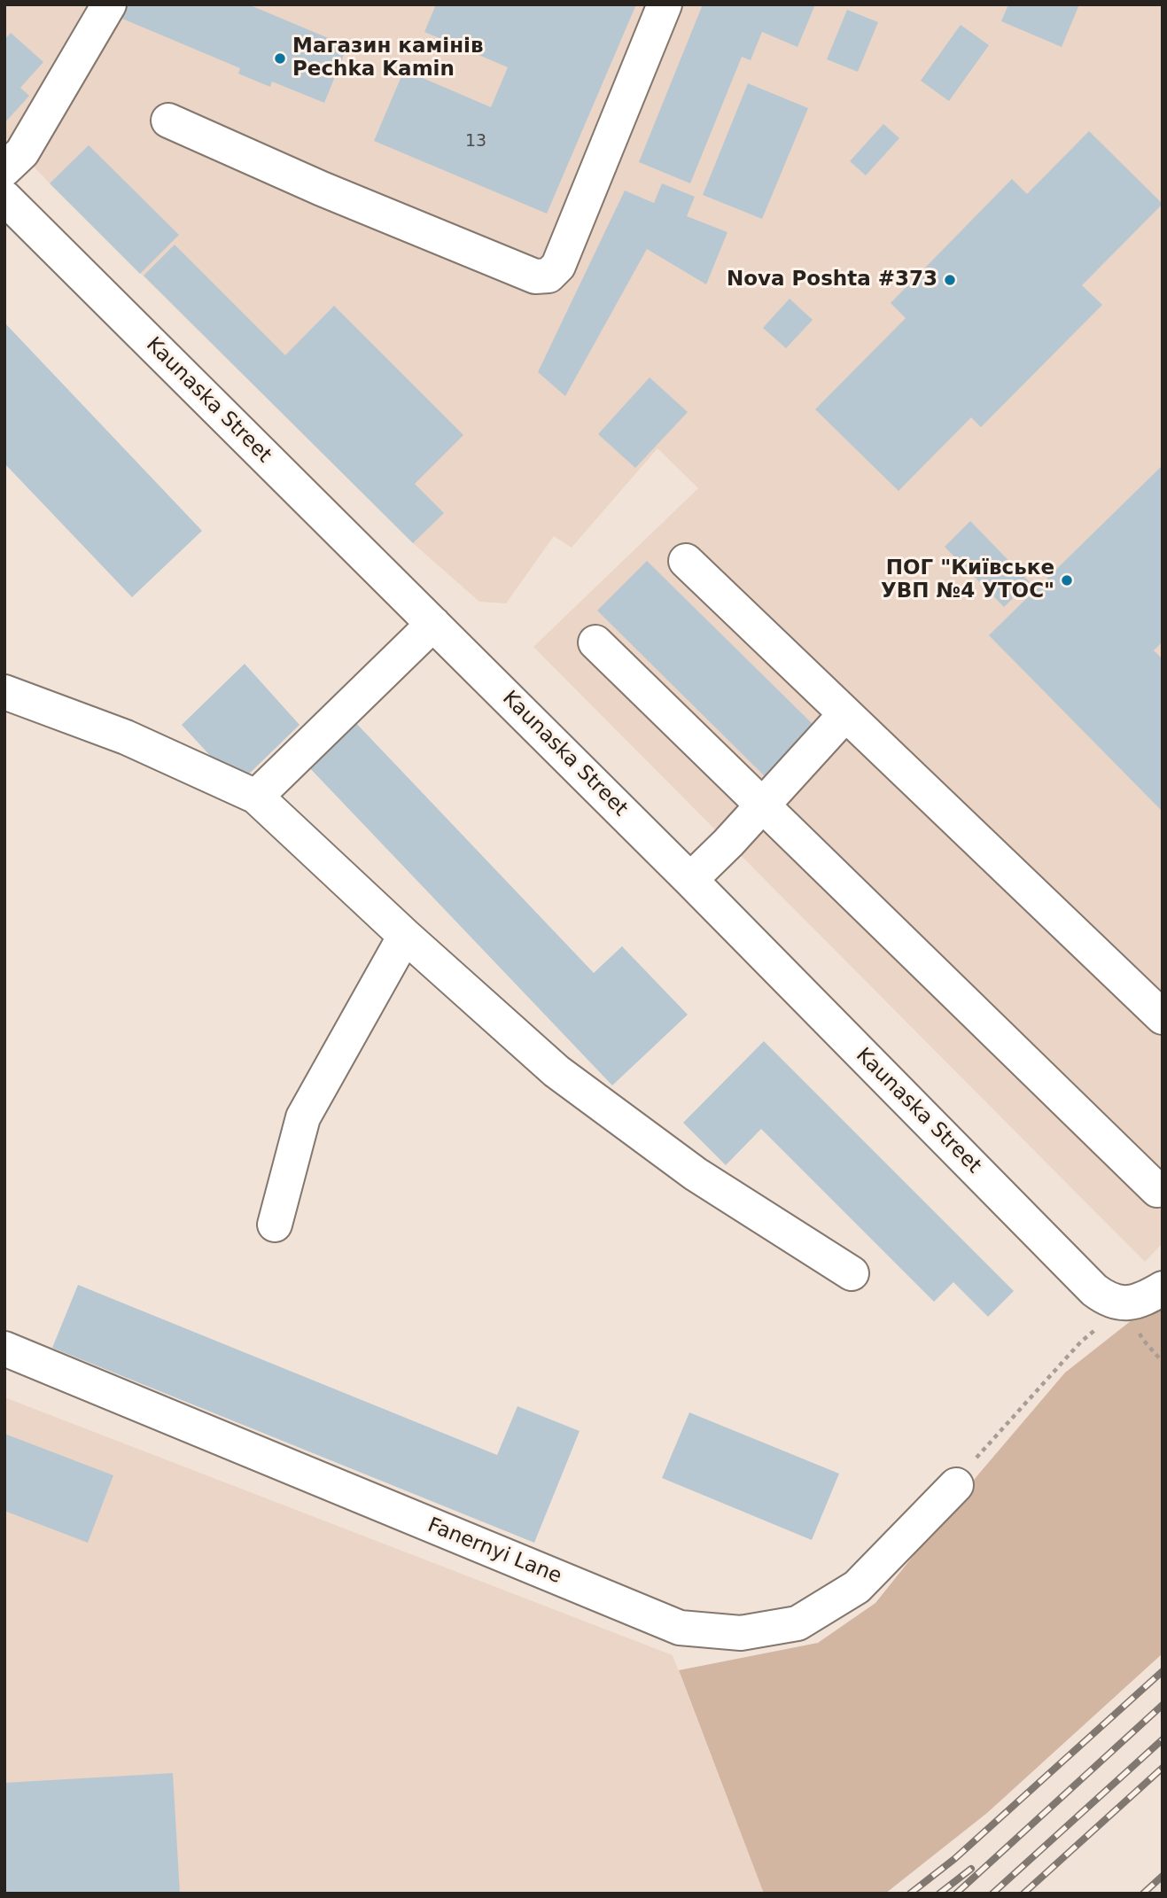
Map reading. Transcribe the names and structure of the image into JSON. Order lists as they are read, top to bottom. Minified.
{"streets":{"street":["Kaunaska Street","Fanernyi Lane"]},"places":["Магазин камінів Pechka Kamin","Nova Poshta #373","ПОГ \"Київське УВП №4 УТОС\""],"house_numbers":["13"]}
